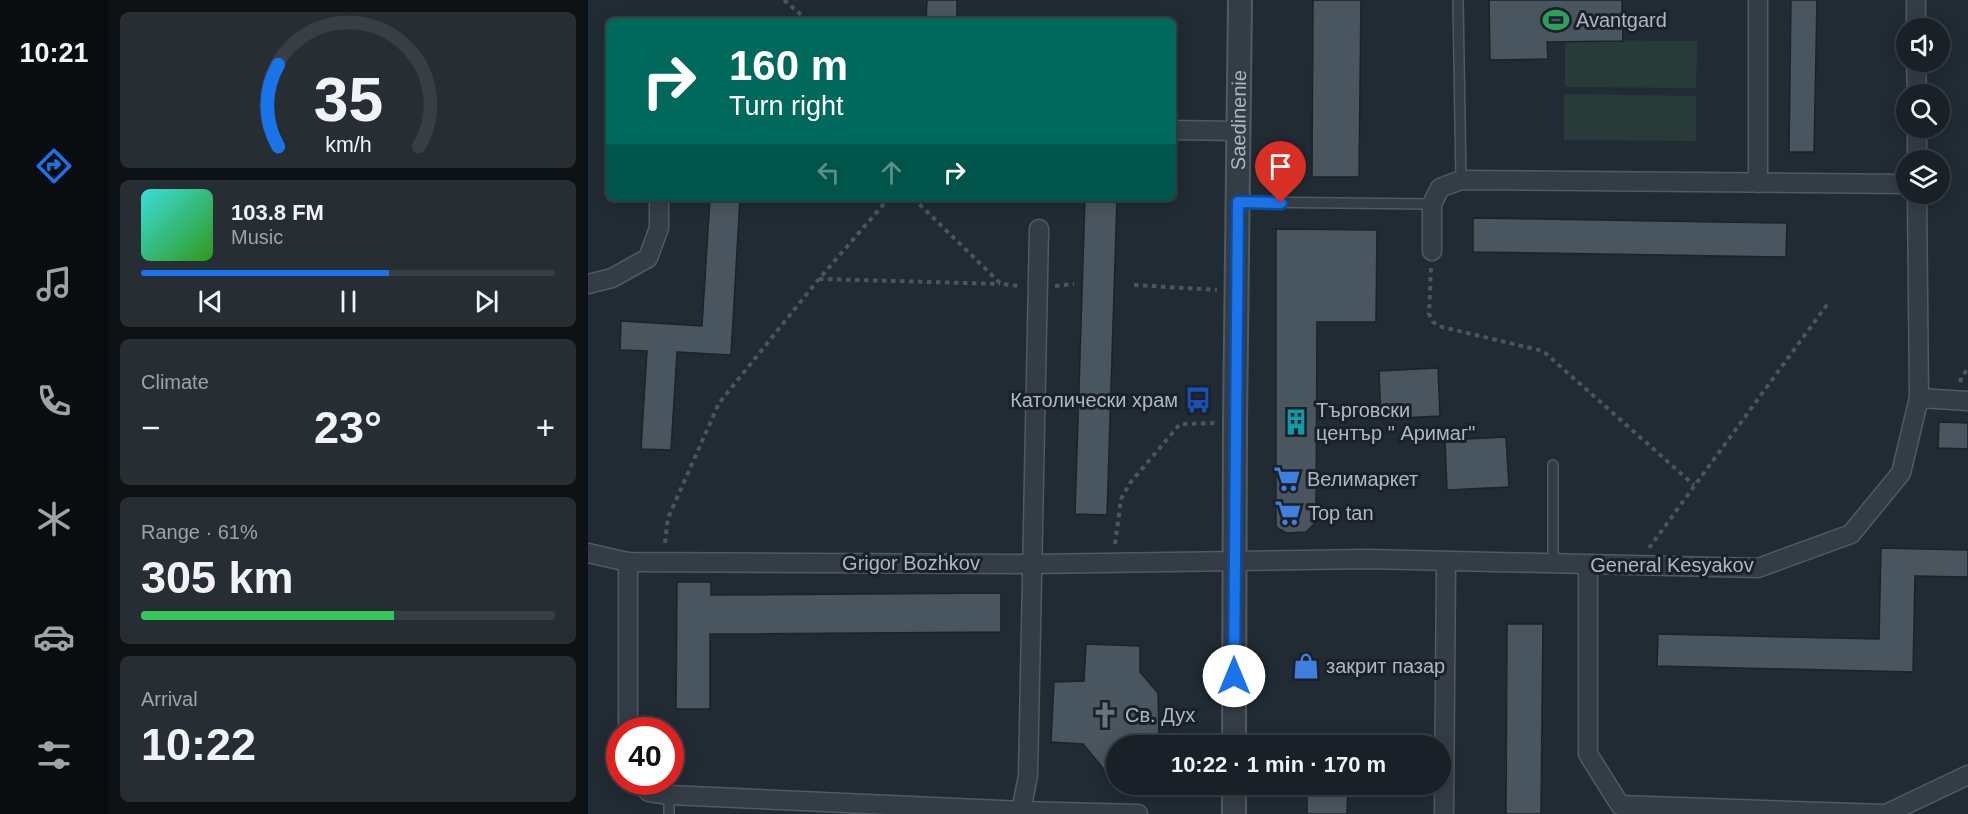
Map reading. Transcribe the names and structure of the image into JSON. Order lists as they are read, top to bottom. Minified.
{"streets":{"street":["Saedinenie","Grigor Bozhkov","General Kesyakov"]},"crossings":[["Saedinenie","Grigor Bozhkov"],["Saedinenie","General Kesyakov"],["Grigor Bozhkov","General Kesyakov"]],"places":{"sports":["Avantgard"],"bus stop":["Католически храм"],"building":["Търговски център \" Аримаг\""],"supermarket":["Велимаркет","Top tan"],"shop":["закрит пазар"],"church":["Св. Дух"]},"page":{"tabs":"10:21","turn":["160 m","Turn right"],"song":["103.8 FM","Music"],"tile":["Climate",["Range · 61%","305 km"],["Arrival","10:22"]],"heat":["−","23°","+"],"limit":"40","trip":"10:22 · 1 min · 170 m","gauge":["35","km/h"]}}
